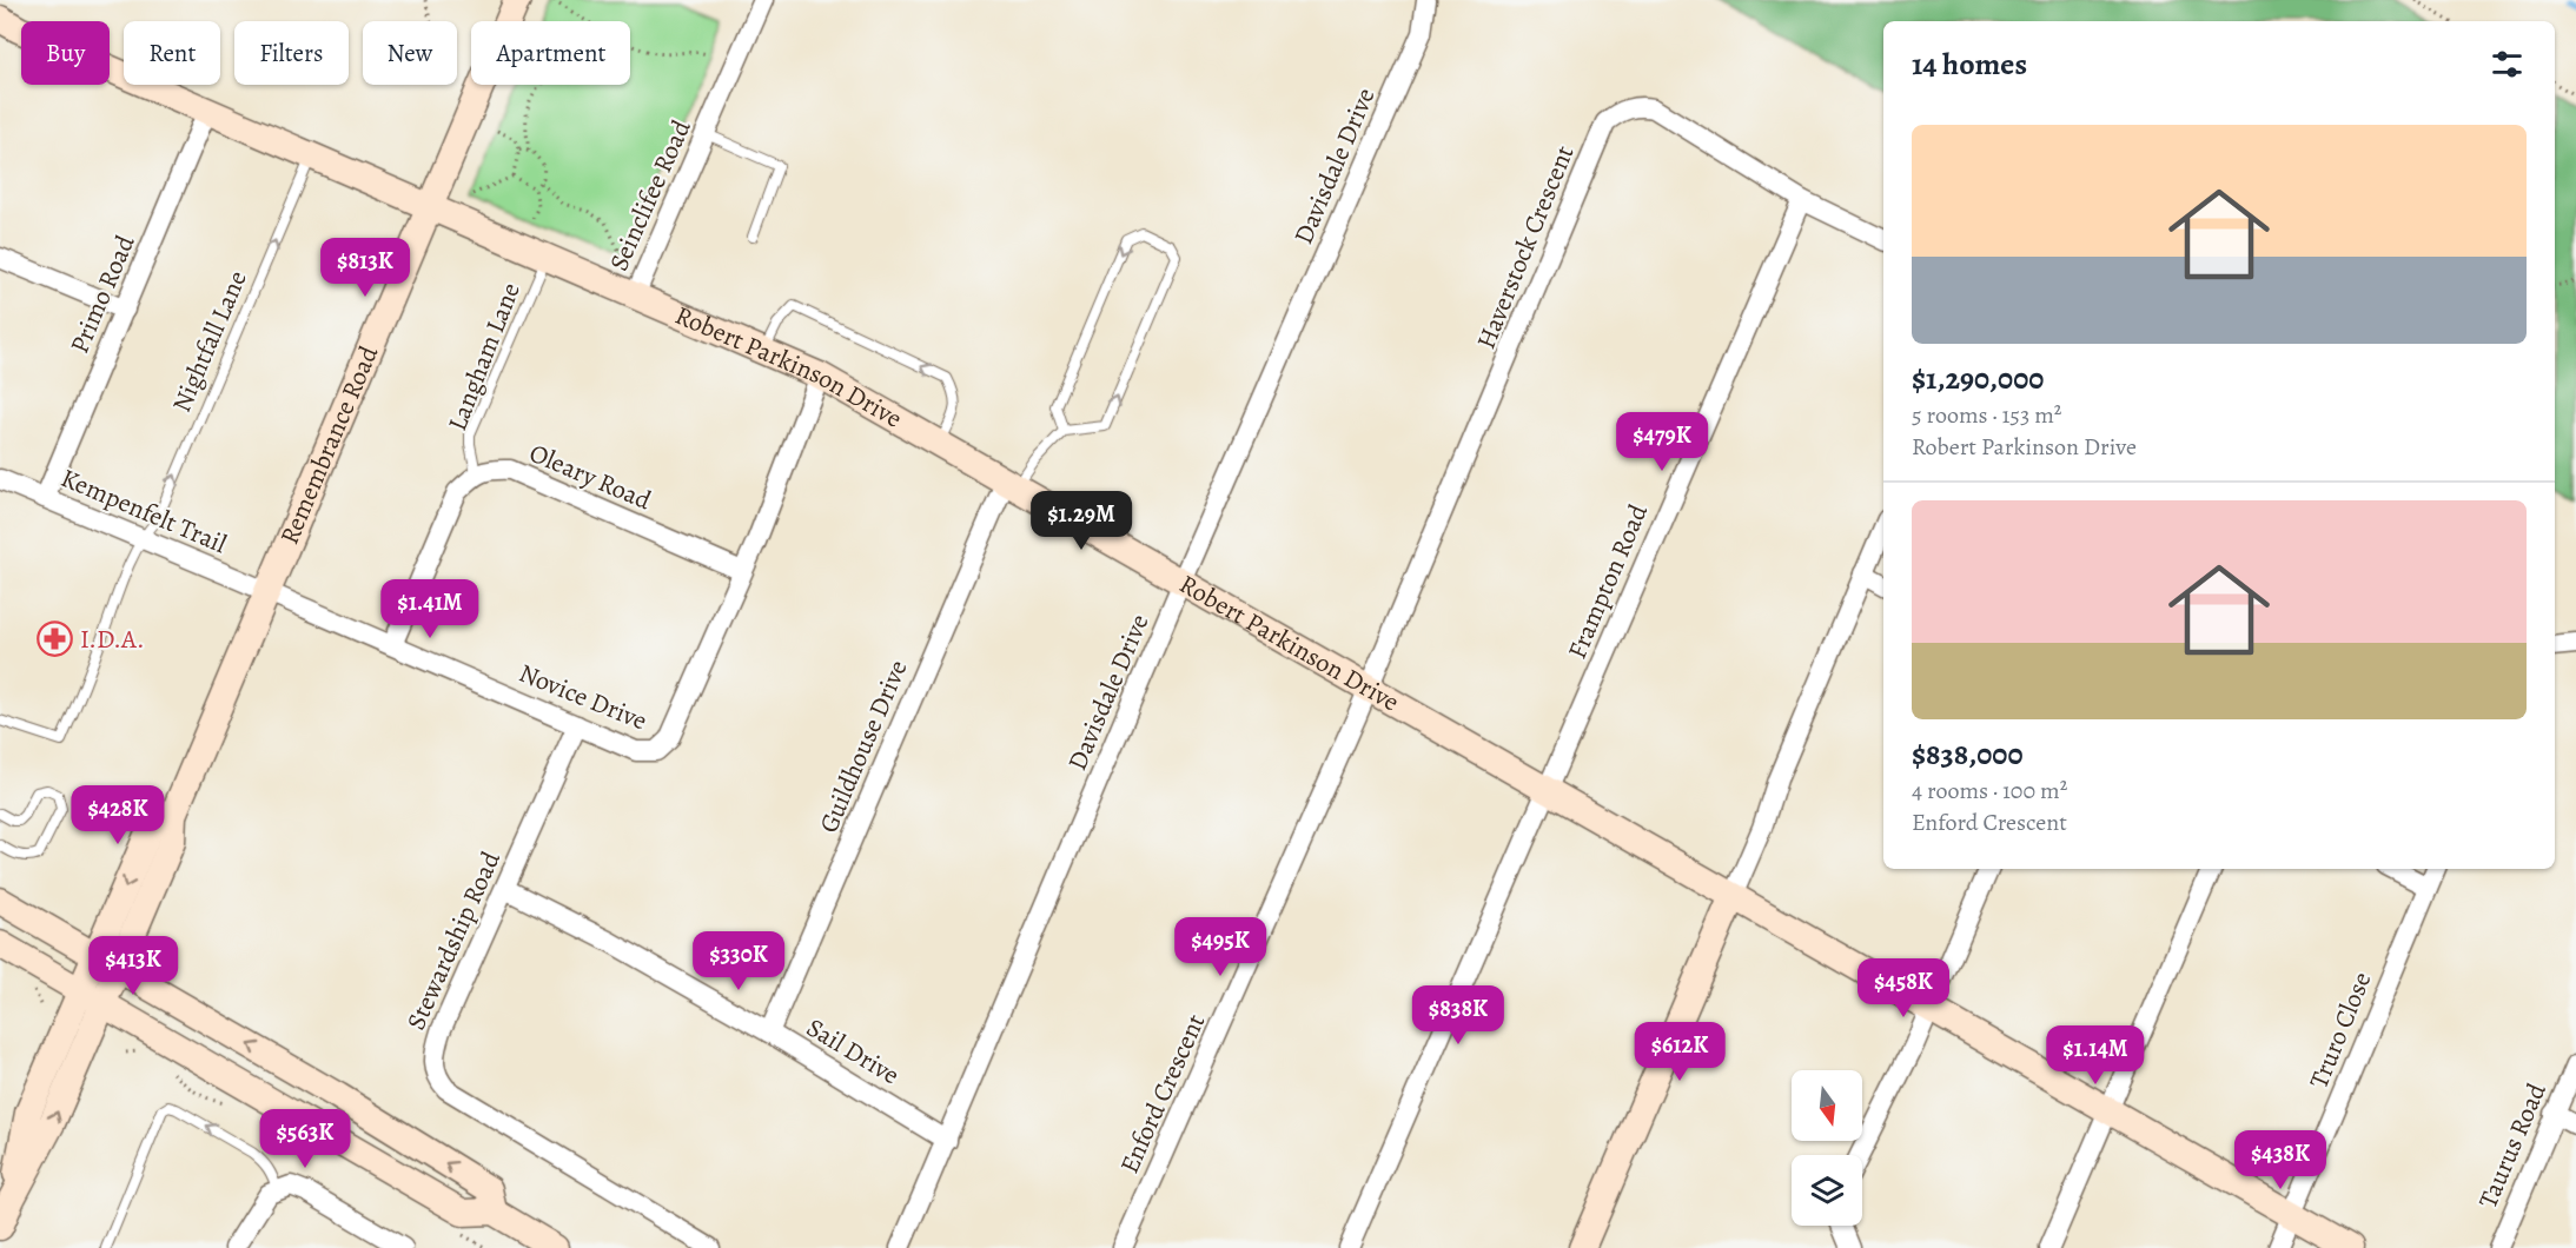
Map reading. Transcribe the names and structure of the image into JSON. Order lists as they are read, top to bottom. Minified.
{"streets":{"street":["Davisdale Drive","Seinclifee Road","Haverstock Crescent","Primo Road","Robert Parkinson Drive","Remembrance Road","Oleary Road","Kempenfelt Trail","Frampton Road","Novice Drive","Guildhouse Drive","Stewardship Road","Truro Close","Sail Drive","Enford Crescent","Taurus Road"],"lane":["Nightfall Lane","Langham Lane"]},"crossings":[["Davisdale Drive","Robert Parkinson Drive"],["Davisdale Drive","Sail Drive"],["Seinclifee Road","Robert Parkinson Drive"],["Haverstock Crescent","Robert Parkinson Drive"],["Haverstock Crescent","Frampton Road"],["Haverstock Crescent","Enford Crescent"],["Primo Road","Robert Parkinson Drive"],["Primo Road","Kempenfelt Trail"],["Nightfall Lane","Robert Parkinson Drive"],["Nightfall Lane","Kempenfelt Trail"],["Langham Lane","Robert Parkinson Drive"],["Langham Lane","Oleary Road"],["Robert Parkinson Drive","Remembrance Road"],["Robert Parkinson Drive","Frampton Road"],["Robert Parkinson Drive","Novice Drive"],["Robert Parkinson Drive","Guildhouse Drive"],["Robert Parkinson Drive","Truro Close"],["Robert Parkinson Drive","Enford Crescent"],["Remembrance Road","Kempenfelt Trail"],["Remembrance Road","Novice Drive"],["Oleary Road","Novice Drive"],["Kempenfelt Trail","Novice Drive"],["Novice Drive","Stewardship Road"],["Guildhouse Drive","Sail Drive"],["Stewardship Road","Sail Drive"]],"one_way":["Nightfall Lane"],"places":{"pharmacy":["I.D.A."]},"north":"bottom","page":{"chip":["Buy","Rent","Filters","New","Apartment"],"heading":"14 homes","list":[{"name":"$1,290,000","note":"5 rooms · 153 m² · Robert Parkinson Drive"},{"name":"$838,000","note":"4 rooms · 100 m² · Enford Crescent"}],"price":["$813K","$479K","$1.29M","$1.41M","$428K","$495K","$330K","$413K","$458K","$838K","$612K","$1.14M","$563K","$438K"]}}
